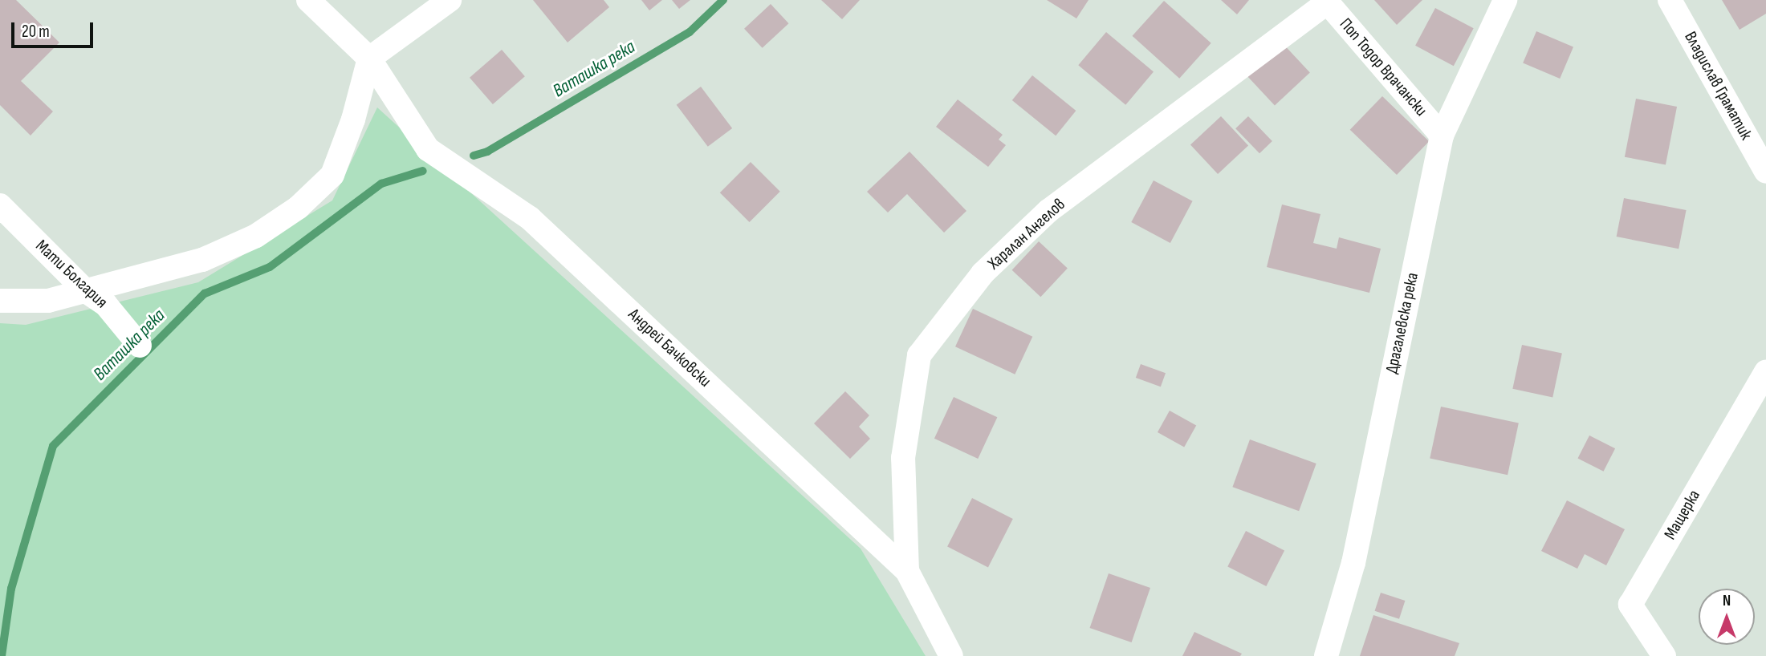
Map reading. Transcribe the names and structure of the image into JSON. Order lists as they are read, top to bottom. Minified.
{"streets":{"street":["Поп Тодор Врачански","Владислав Граматик","Харалан Ангелов","Мати Болгария","Драгалевска река","Андрей Бачковски","Мащерка"]},"crossings":[["Поп Тодор Врачански","Харалан Ангелов"],["Поп Тодор Врачански","Драгалевска река"],["Харалан Ангелов","Андрей Бачковски"]],"water":["Ваташка река"],"scale_bar":"20 m","north":"top"}
